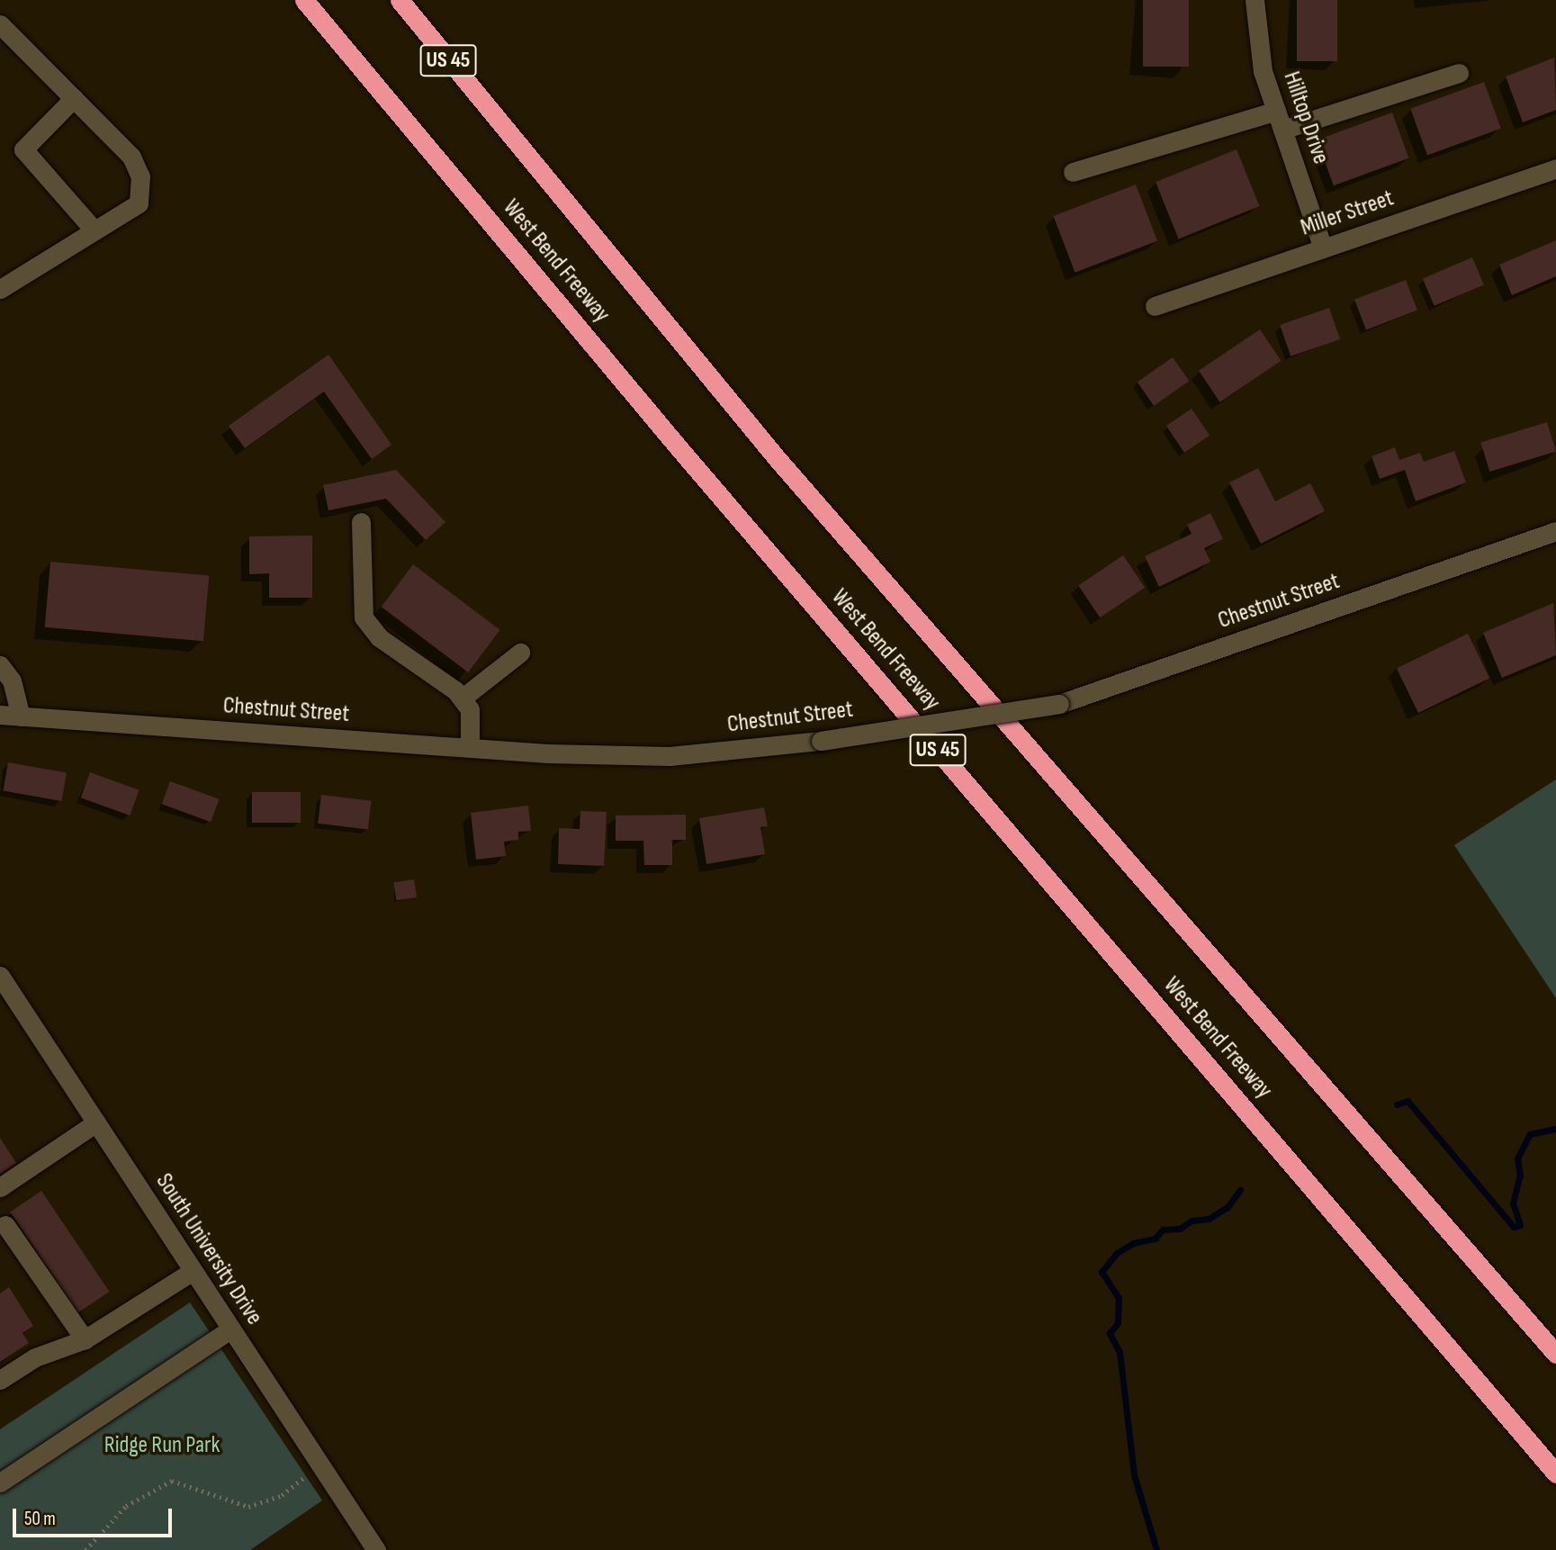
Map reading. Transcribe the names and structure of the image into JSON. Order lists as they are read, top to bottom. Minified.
{"streets":{"highway":["US 45","West Bend Freeway"],"street":["Hilltop Drive","Miller Street","Chestnut Street","South University Drive"]},"crossings":[["Hilltop Drive","Miller Street"]],"parks":["Ridge Run Park"],"scale_bar":"50 m"}
